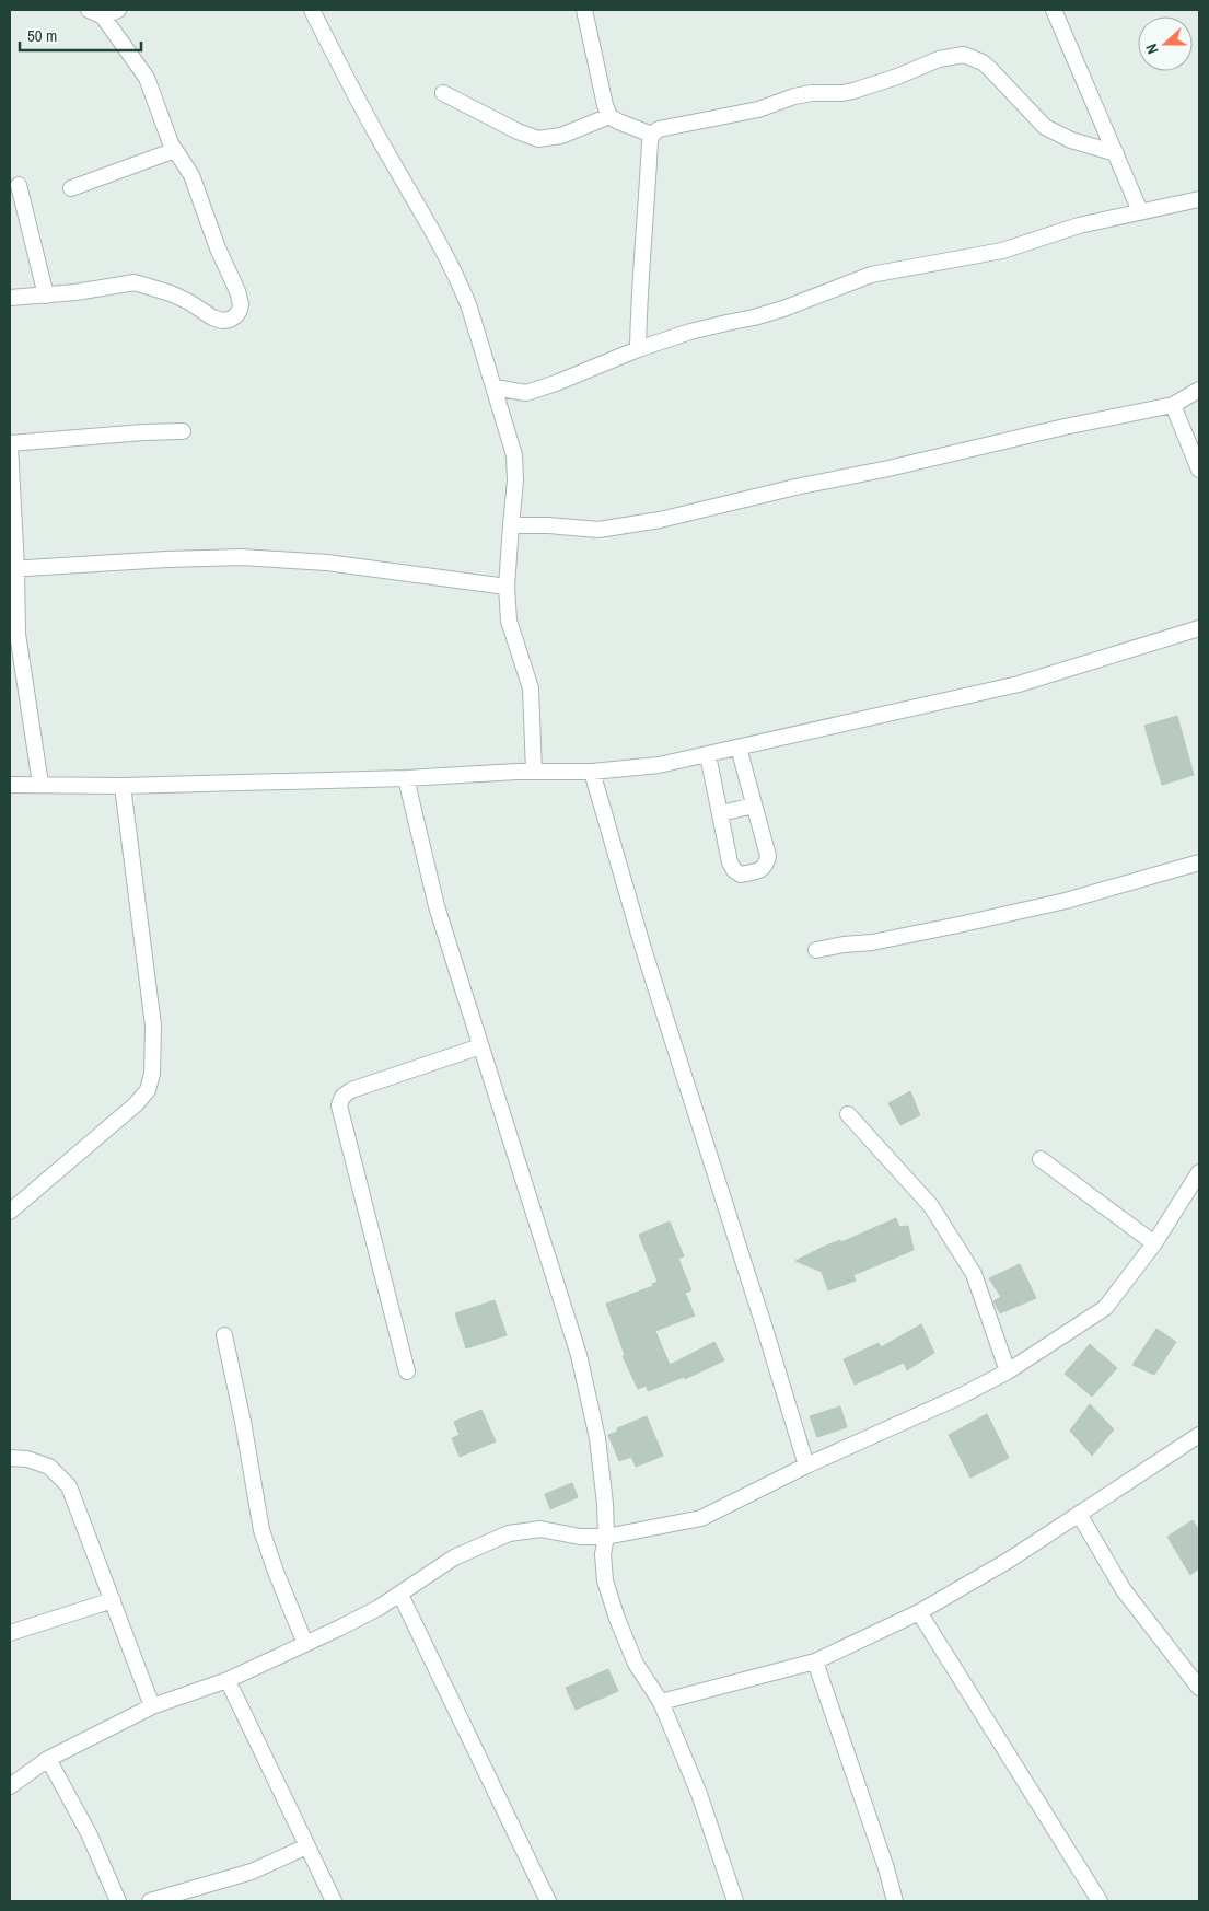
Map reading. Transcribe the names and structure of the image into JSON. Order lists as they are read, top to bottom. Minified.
{"scale_bar":"50 m","north":"left"}
